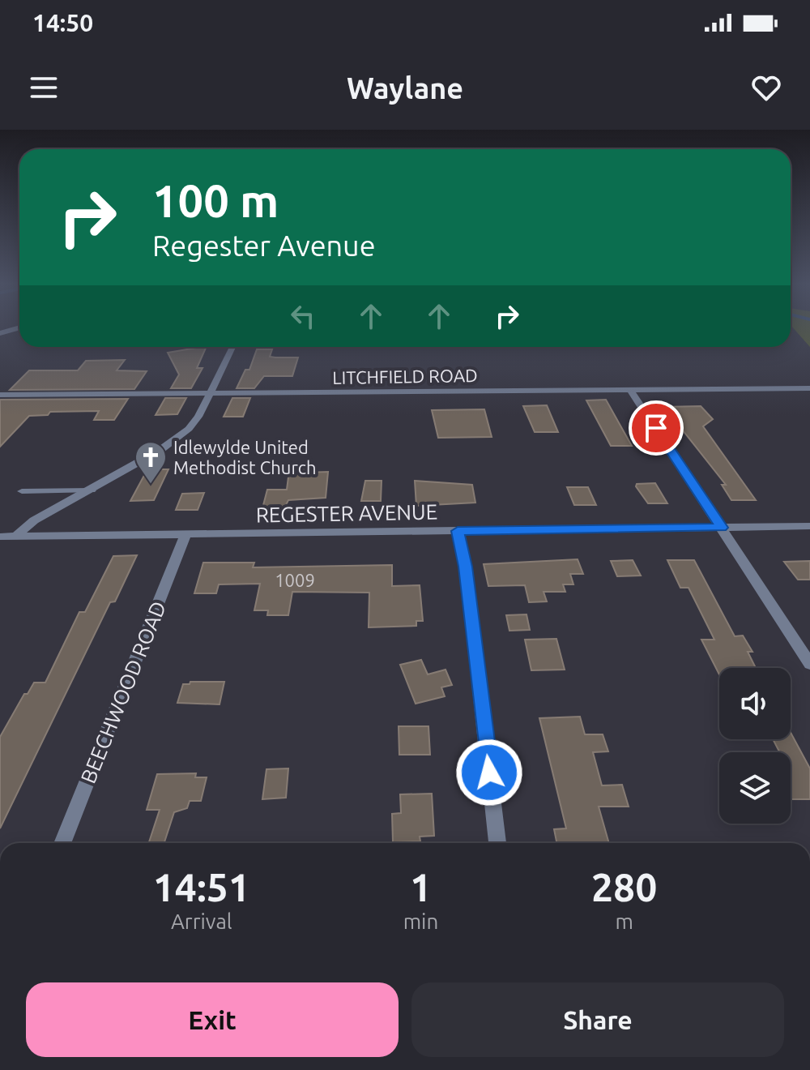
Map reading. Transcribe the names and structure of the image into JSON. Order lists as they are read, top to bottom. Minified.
{"streets":{"street":["LITCHFIELD ROAD","REGESTER AVENUE","BEECHWOOD ROAD"]},"crossings":[["REGESTER AVENUE","BEECHWOOD ROAD"]],"places":{"church":["Idlewylde United Methodist Church"]},"house_numbers":["1009"],"page":{"status":"14:50","header":"Waylane","turn":["100 m","Regester Avenue"],"eta":["14:51","Arrival","1","min","280","m"],"buttons":["Exit","Share"]}}
